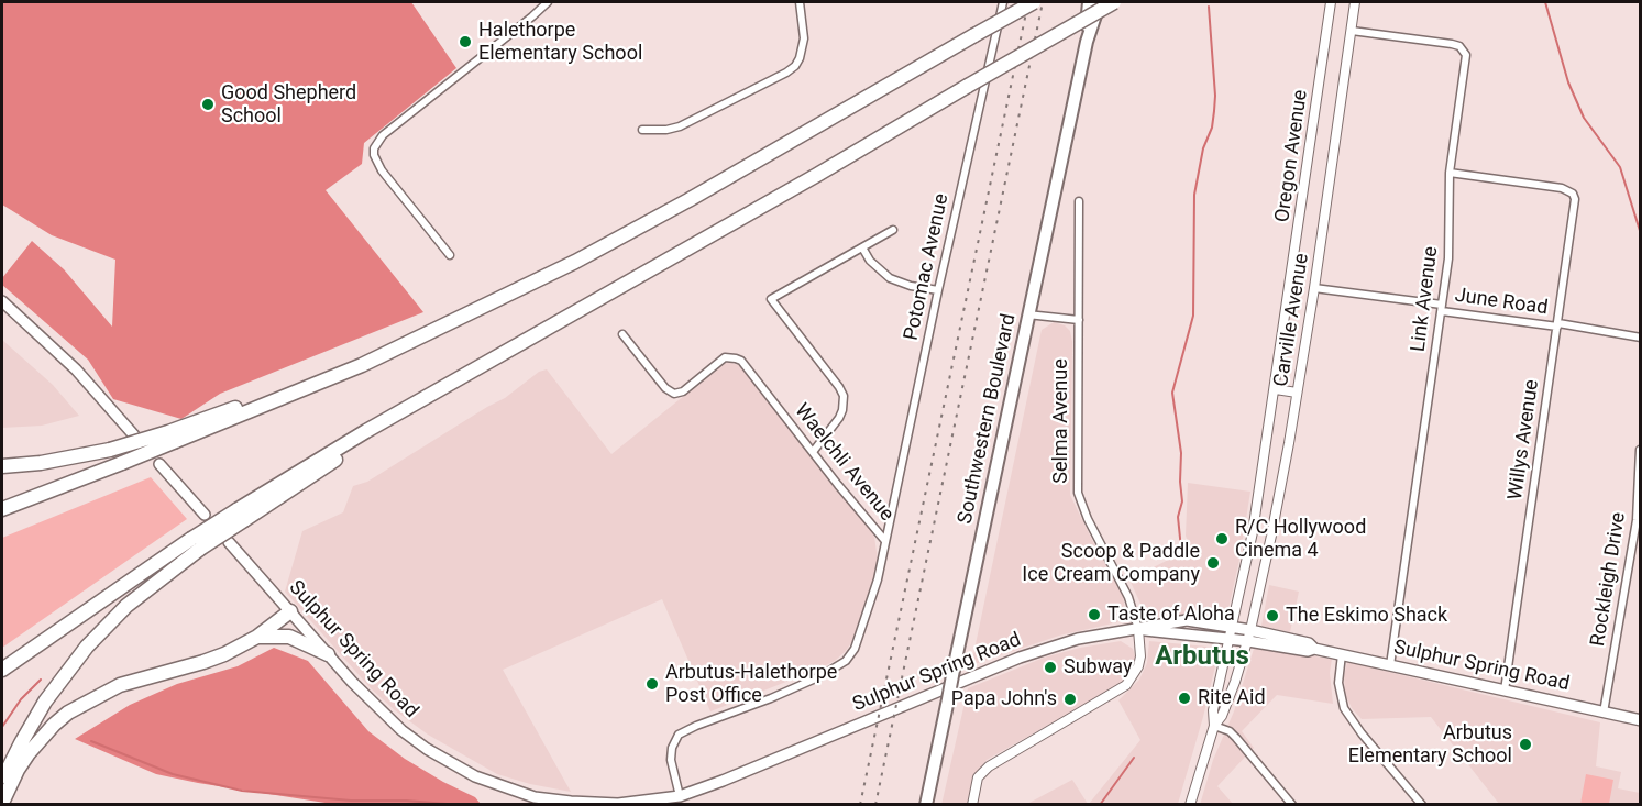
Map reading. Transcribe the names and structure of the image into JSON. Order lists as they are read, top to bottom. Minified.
{"streets":{"main road":["Southwestern Boulevard","Sulphur Spring Road"],"street":["Oregon Avenue","Potomac Avenue","Link Avenue","June Road","Carville Avenue","Selma Avenue","Willys Avenue","Waelchli Avenue","Rockleigh Drive"]},"crossings":[["Oregon Avenue","Carville Avenue"],["Oregon Avenue","Sulphur Spring Road"],["Potomac Avenue","Waelchli Avenue"],["Link Avenue","June Road"],["Link Avenue","Carville Avenue"],["Link Avenue","Willys Avenue"],["Link Avenue","Sulphur Spring Road"],["June Road","Carville Avenue"],["June Road","Willys Avenue"],["Carville Avenue","Sulphur Spring Road"],["Selma Avenue","Sulphur Spring Road"],["Willys Avenue","Sulphur Spring Road"],["Waelchli Avenue","Sulphur Spring Road"],["Rockleigh Drive","Sulphur Spring Road"]],"districts":["Arbutus"],"places":["Halethorpe Elementary School","Good Shepherd School","R/C Hollywood Cinema 4","Scoop & Paddle Ice Cream Company","Taste of Aloha","The Eskimo Shack","Subway","Arbutus-Halethorpe Post Office","Rite Aid","Papa John's","Arbutus Elementary School"]}
